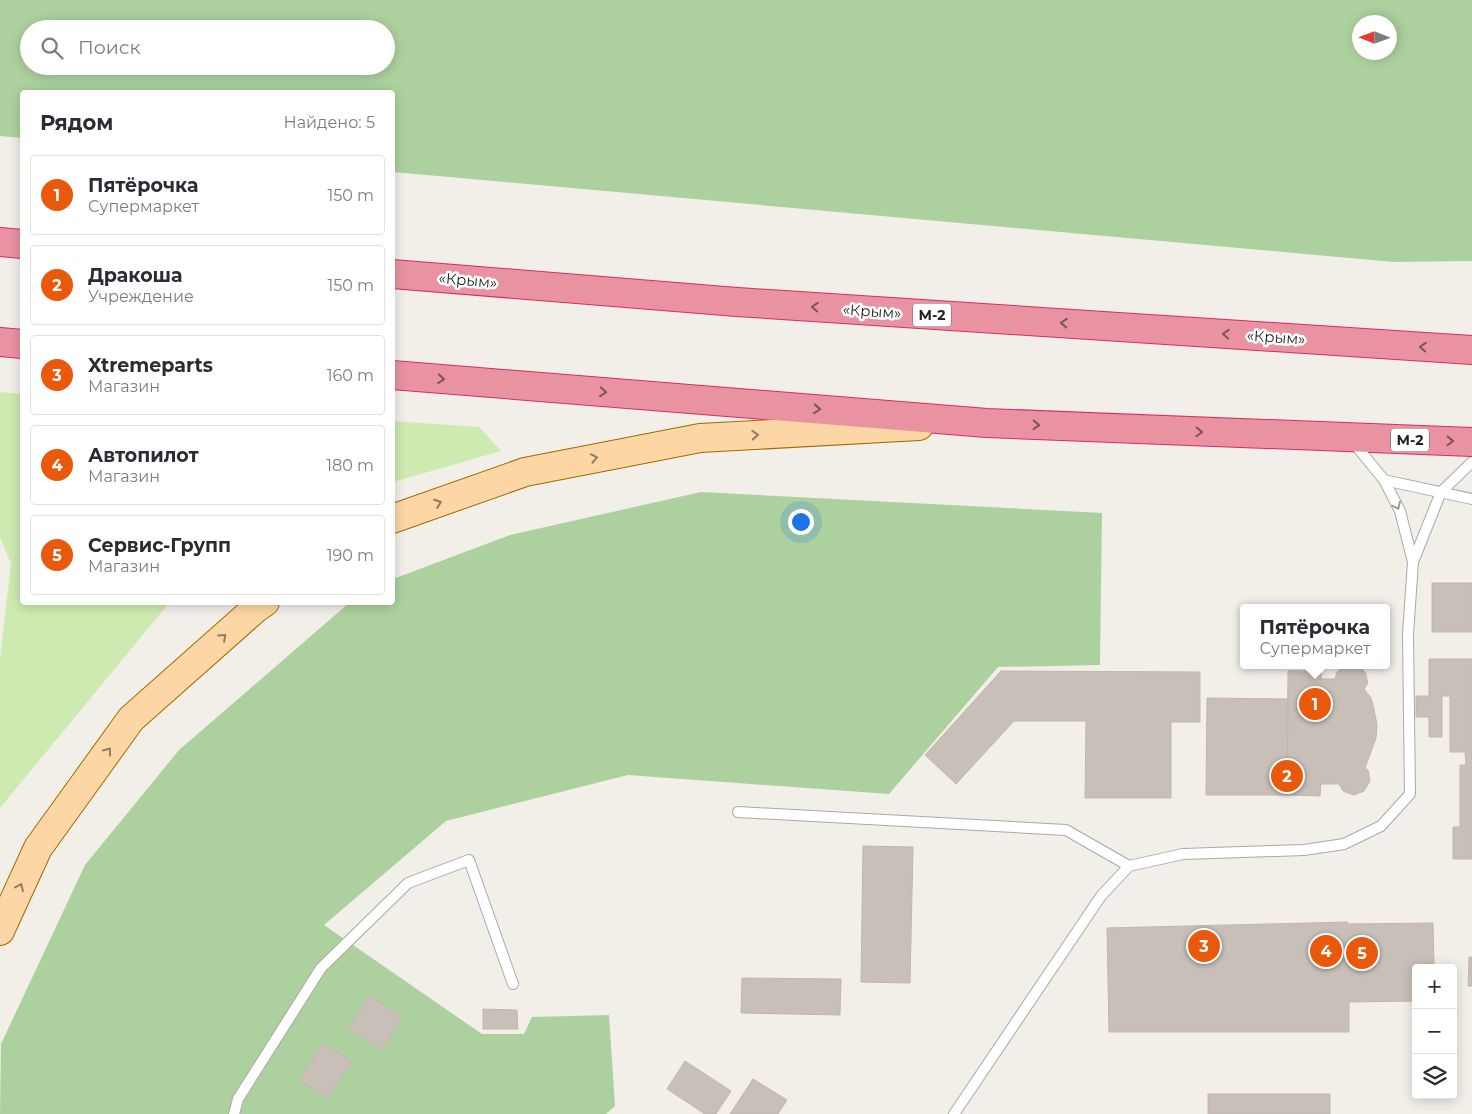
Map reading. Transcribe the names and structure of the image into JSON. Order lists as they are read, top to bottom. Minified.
{"streets":{"highway":["«Крым»","М-2"]},"north":"left","page":{"search":"Поиск","heading":["Рядом","Найдено: 5"],"list":[{"mark":"1","name":"Пятёрочка","note":"Супермаркет","value":"150 m"},{"mark":"2","name":"Дракоша","note":"Учреждение","value":"150 m"},{"mark":"3","name":"Xtremeparts","note":"Магазин","value":"160 m"},{"mark":"4","name":"Автопилот","note":"Магазин","value":"180 m"},{"mark":"5","name":"Сервис-Групп","note":"Магазин","value":"190 m"}],"popup":["Пятёрочка","Супермаркет"],"pins":["1","2","3","4","5"],"map_buttons":["+","−"]}}
